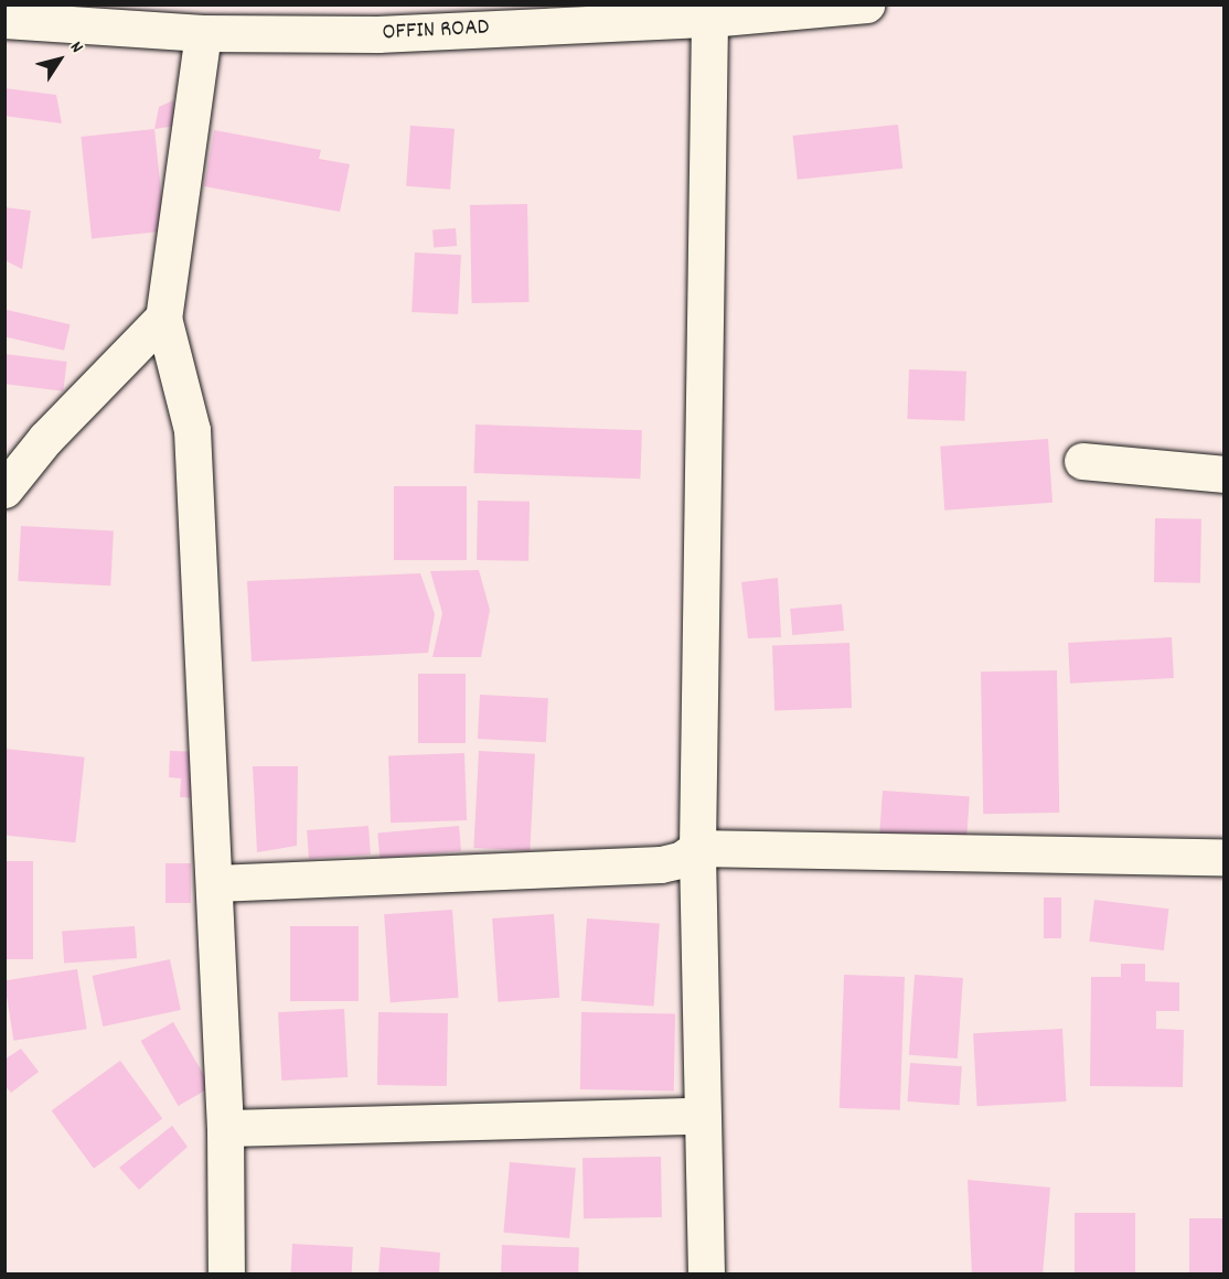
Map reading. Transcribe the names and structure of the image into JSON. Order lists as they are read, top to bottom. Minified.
{"streets":{"street":["OFFIN ROAD"]},"north":"top right"}
